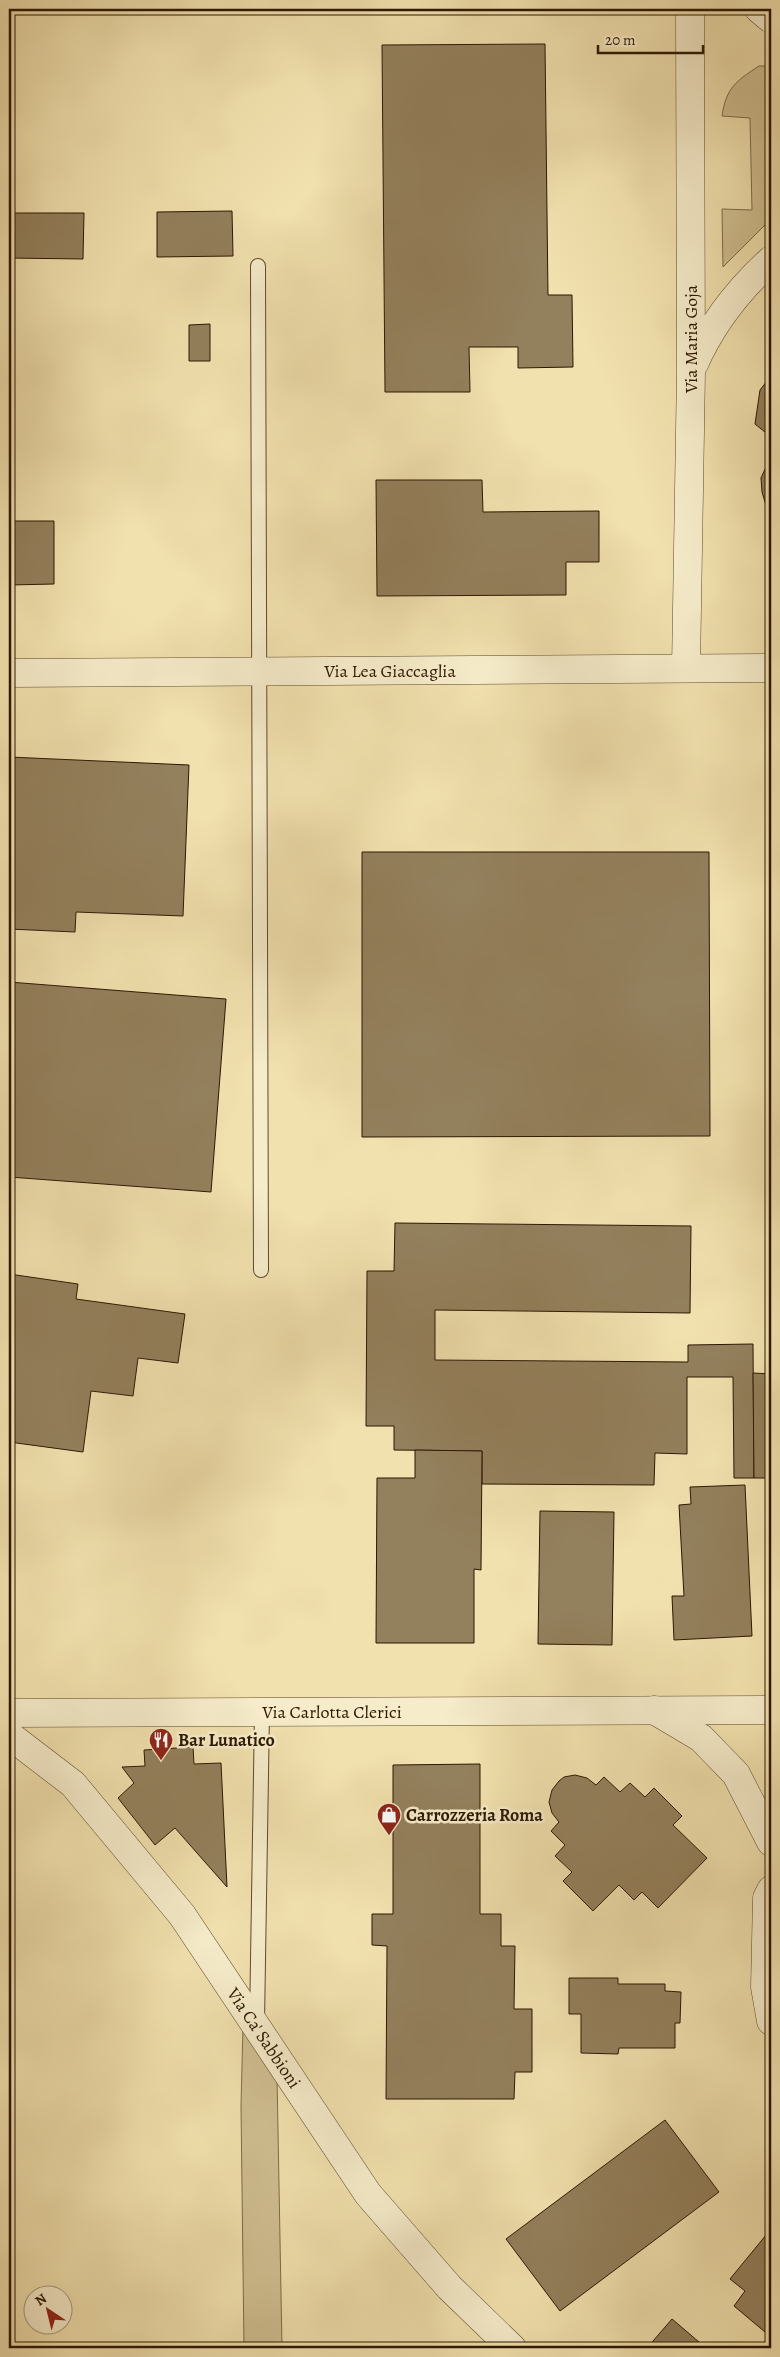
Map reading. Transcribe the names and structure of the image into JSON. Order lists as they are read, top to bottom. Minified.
{"streets":{"street":["Via Maria Goja","Via Lea Giaccaglia","Via Carlotta Clerici","Via Ca' Sabbioni"]},"crossings":[["Via Maria Goja","Via Lea Giaccaglia"]],"places":{"restaurant":["Bar Lunatico"],"shop":["Carrozzeria Roma"]},"scale_bar":"20 m","north":"top left"}
